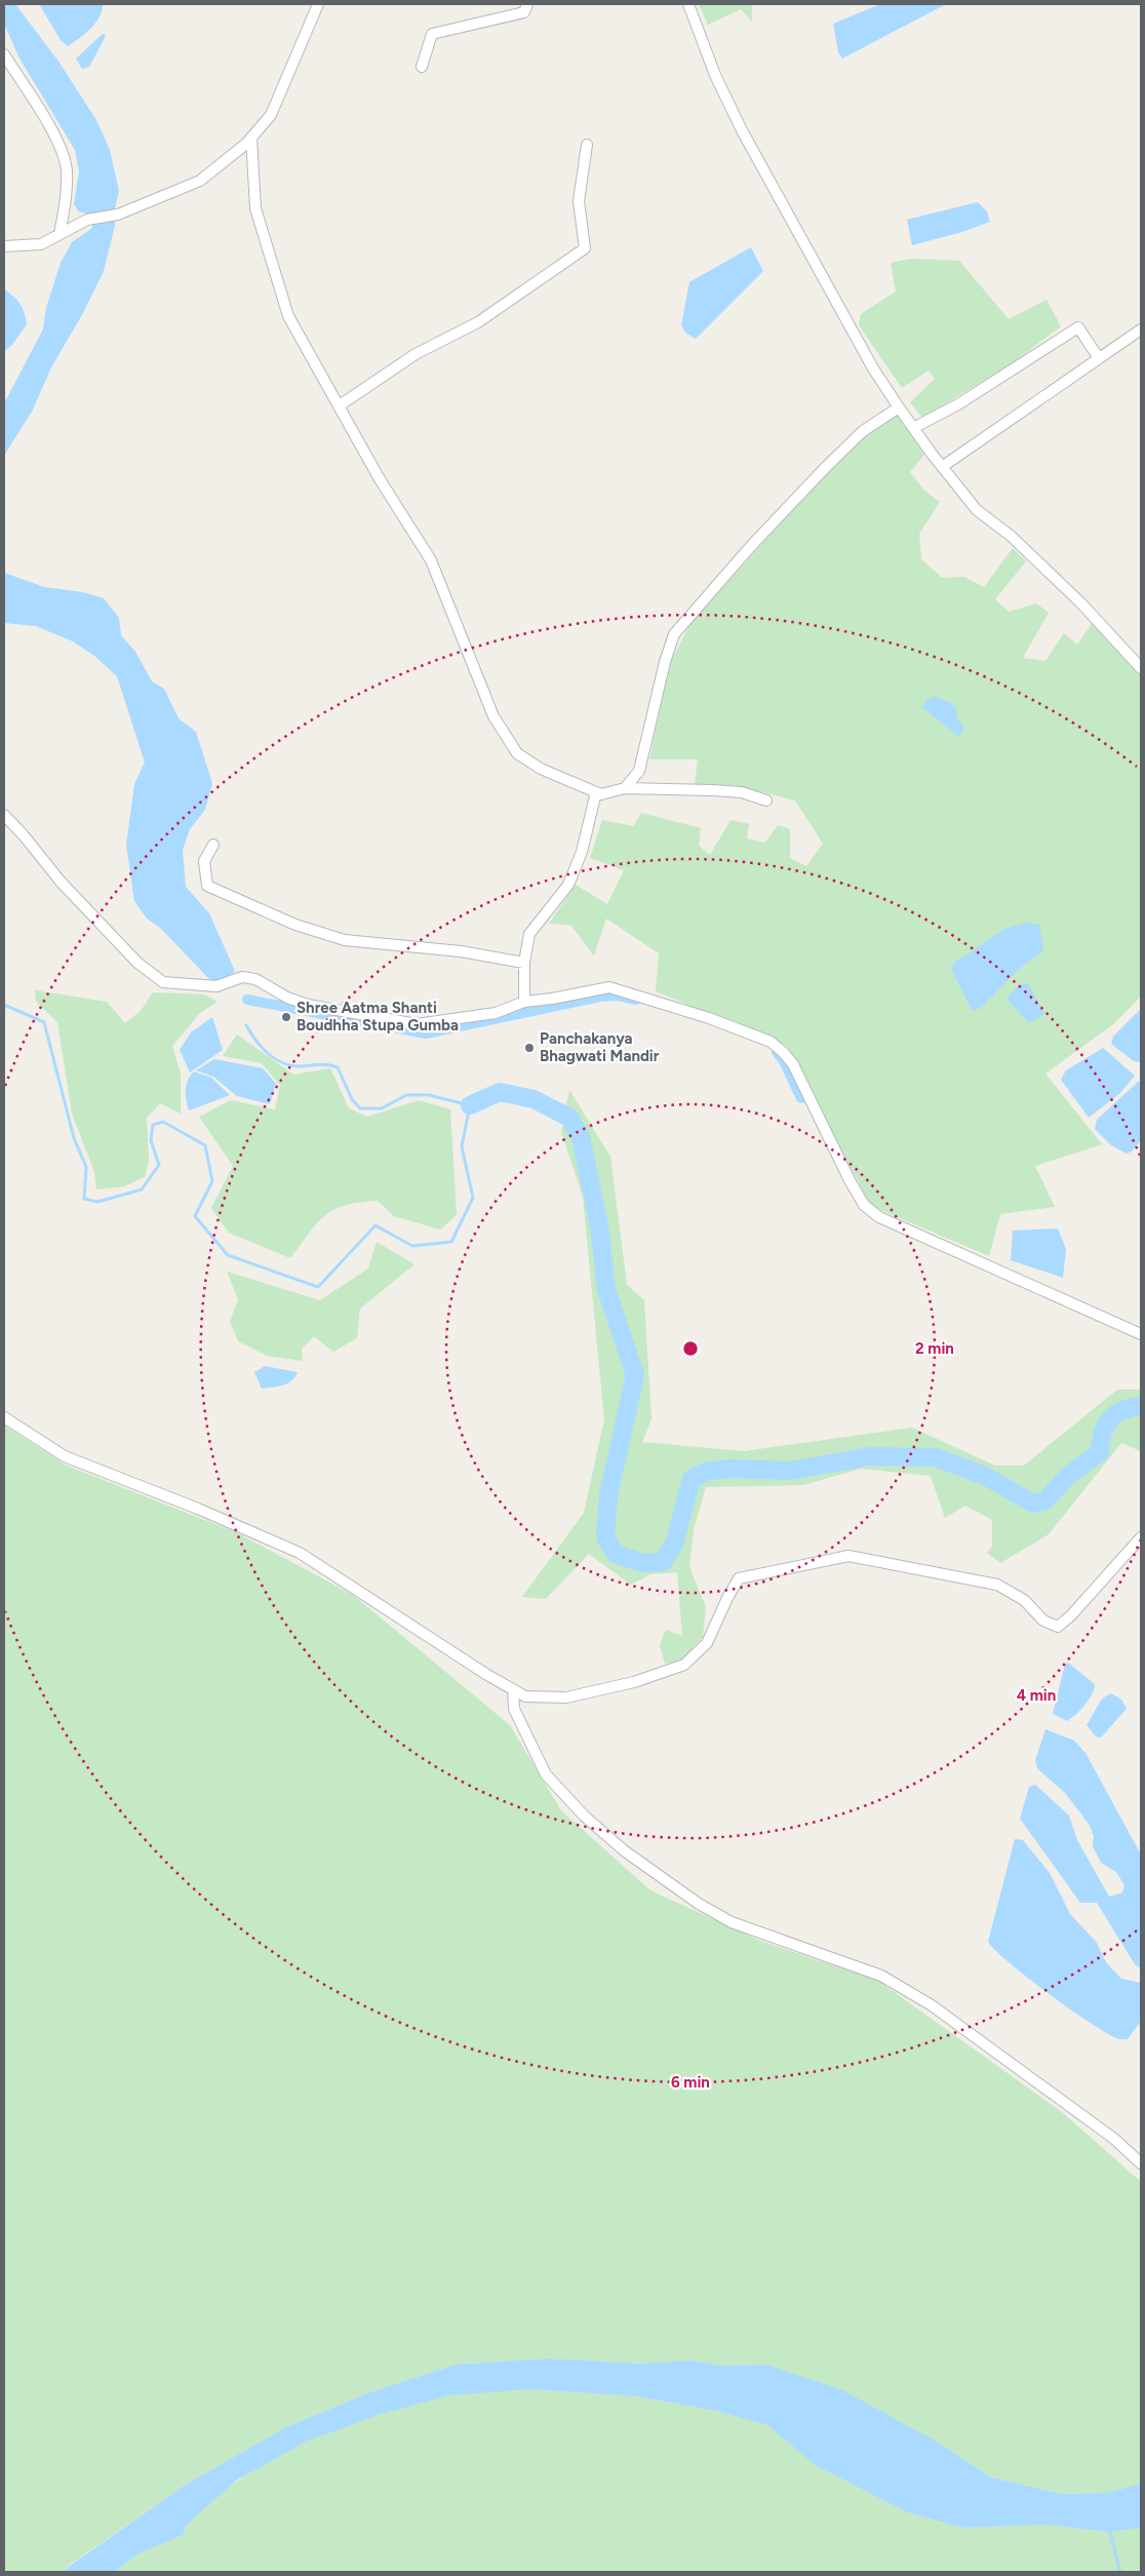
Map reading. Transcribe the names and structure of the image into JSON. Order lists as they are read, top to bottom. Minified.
{"places":["Shree Aatma Shanti Boudhha Stupa Gumba","Panchakanya Bhagwati Mandir"],"rings":["2 min","4 min","6 min"]}
